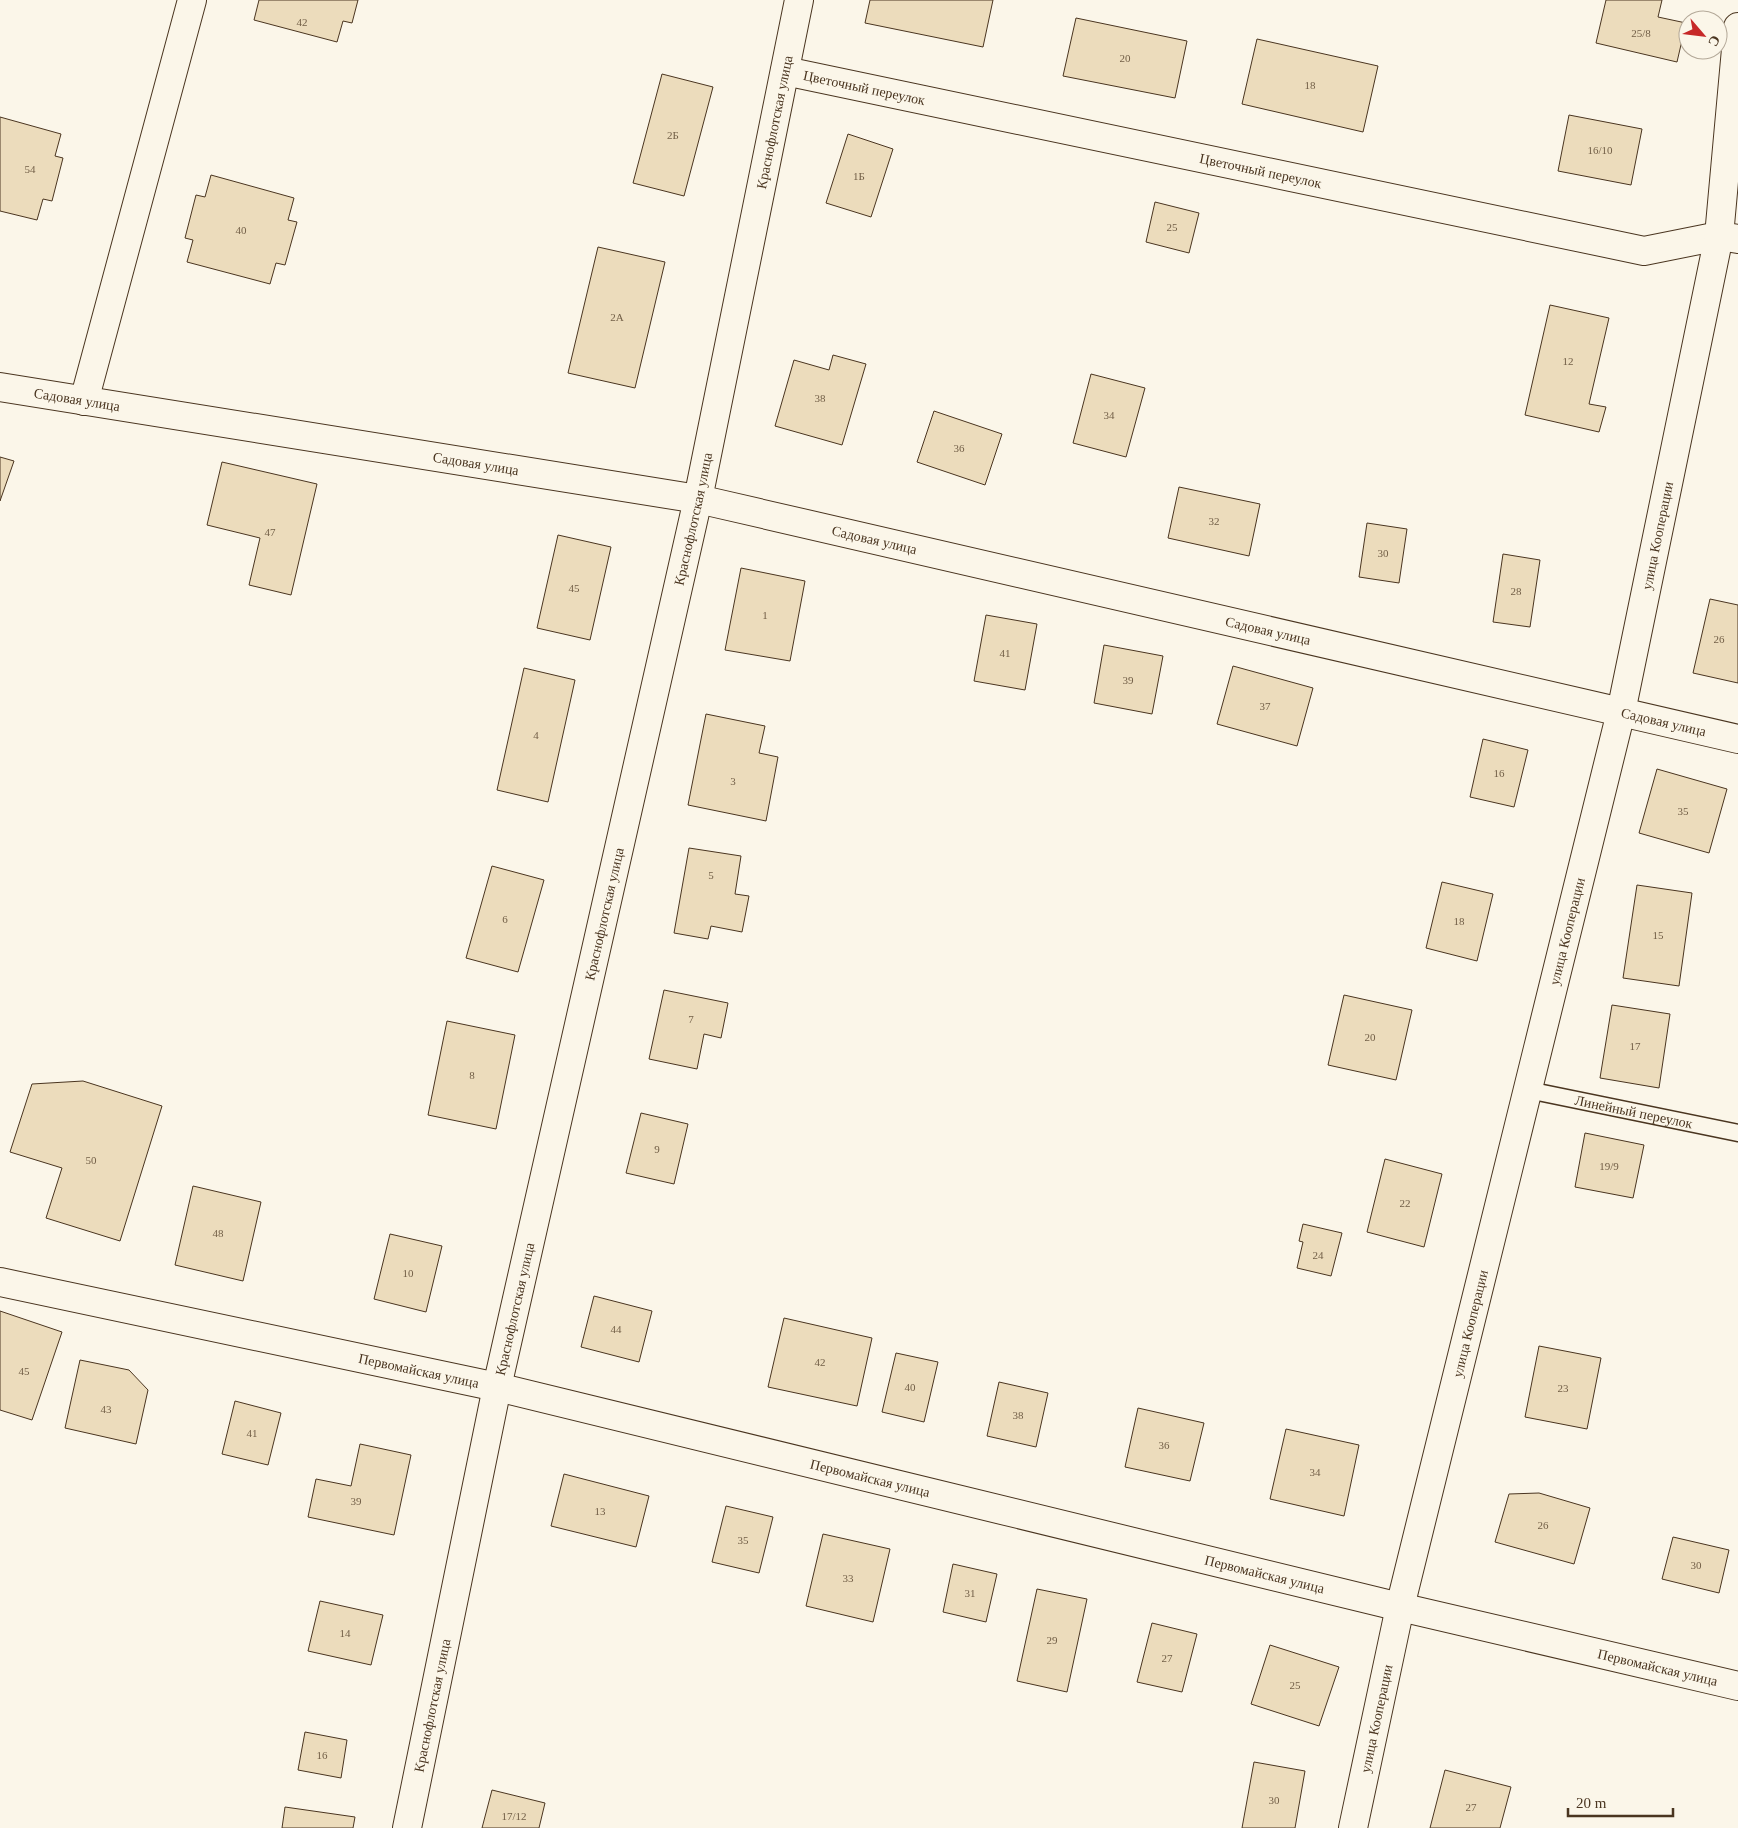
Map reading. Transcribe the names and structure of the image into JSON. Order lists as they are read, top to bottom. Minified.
{"streets":{"street":["Цветочный переулок","Краснофлотская улица","Садовая улица","улица Кооперации","Первомайская улица"],"lane":["Линейный переулок"]},"crossings":[["Цветочный переулок","Краснофлотская улица"],["Цветочный переулок","улица Кооперации"],["Краснофлотская улица","Садовая улица"],["Краснофлотская улица","Первомайская улица"],["Садовая улица","улица Кооперации"],["улица Кооперации","Линейный переулок"],["улица Кооперации","Первомайская улица"]],"house_numbers":["42","25/8","20","18","2Б","16/10","54","1Б","25","40","2А","12","38","34","36","32","47","30","45","28","1","26","41","39","37","4","16","3","35","5","6","18","15","7","20","17","8","9","50","19/9","22","48","24","10","44","42","45","40","23","43","38","41","36","34","39","13","26","35","30","33","31","14","29","27","25","16","30","27","17/12"],"scale_bar":"20 m","north":"bottom right"}
